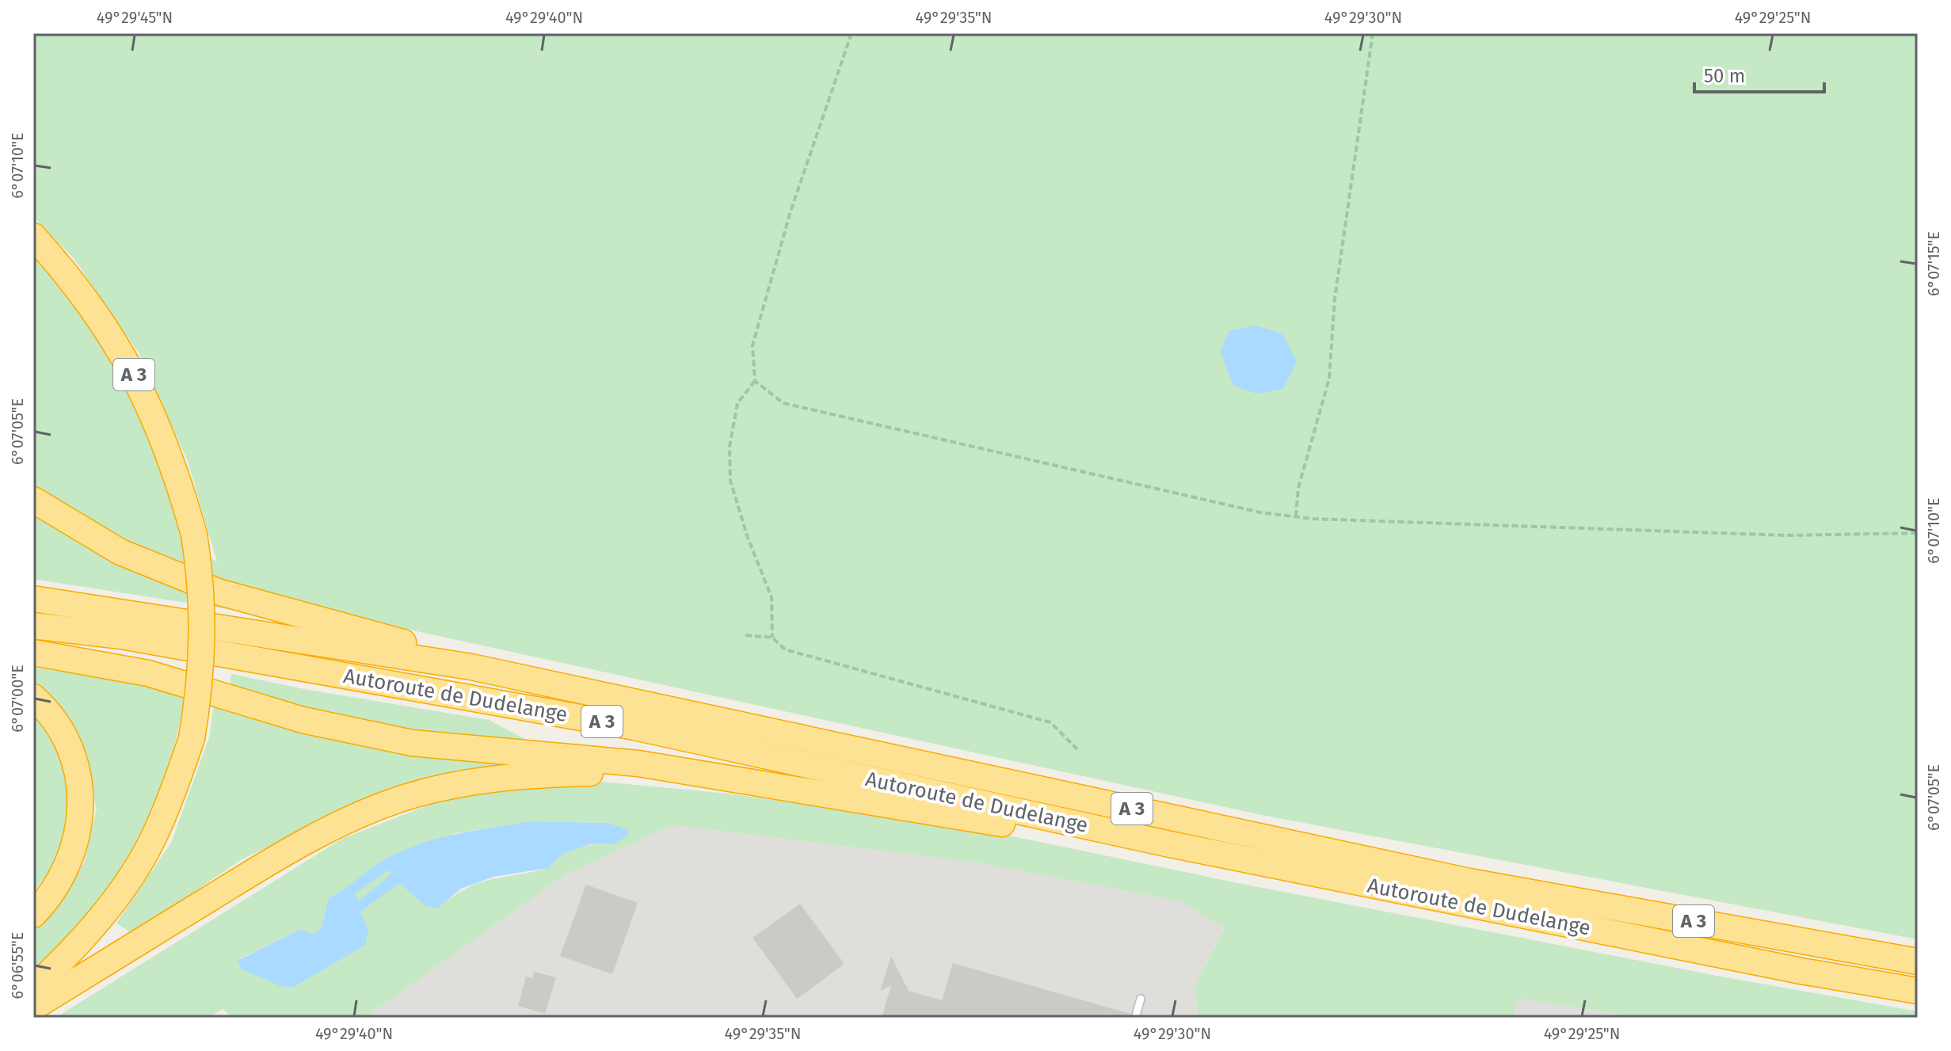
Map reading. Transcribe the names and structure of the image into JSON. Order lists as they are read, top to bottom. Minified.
{"streets":{"highway":["A 3","Autoroute de Dudelange"]},"crossings":[["A 3","Autoroute de Dudelange"]],"scale_bar":"50 m","coordinates":["49°29'45\"N","49°29'40\"N","49°29'35\"N","49°29'30\"N","49°29'25\"N","6°07'10\"E","6°07'15\"E","6°07'05\"E","6°07'00\"E","6°06'55\"E"]}
